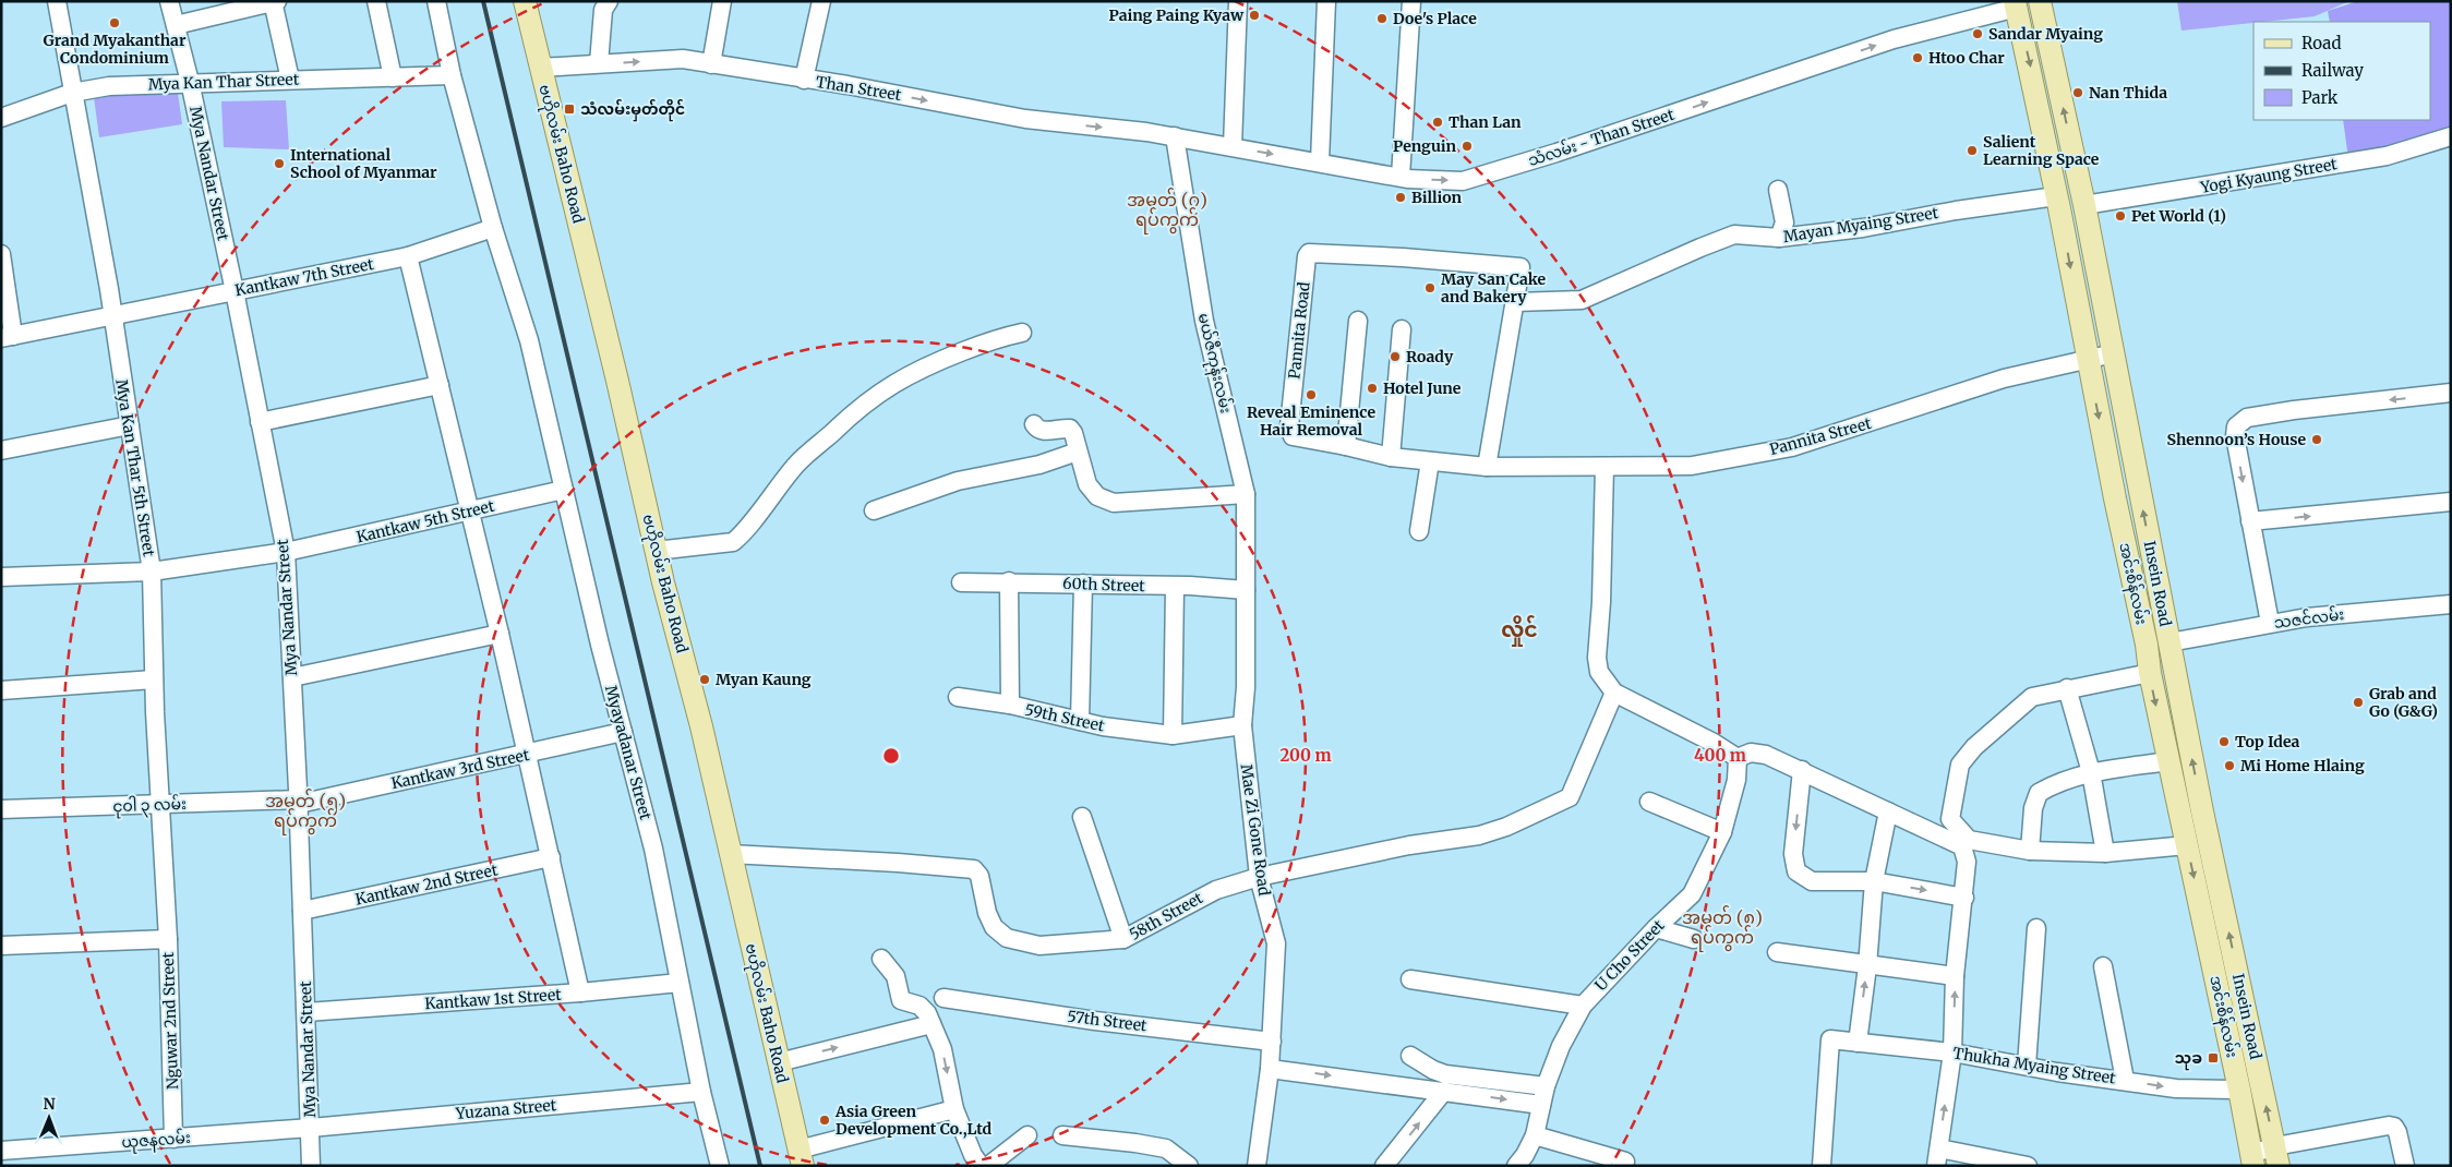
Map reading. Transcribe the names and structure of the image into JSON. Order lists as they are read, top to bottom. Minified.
{"streets":{"main road":["ဗဟိုလမ်း Baho Road","အင်းစိန်လမ်း","Insein Road"],"street":["Mya Kan Thar Street","Than Street","သံလမ်း - Than Street","Mya Nandar Street","Yogi Kyaung Street","Mayan Myaing Street","Kantkaw 7th Street","Pannita Road","မယ်ဇီကုန်းလမ်း","Pannita Street","Mya Kan Thar 5th Street","Kantkaw 5th Street","60th Street","သဇင်လမ်း","59th Street","Myayadanar Street","Kantkaw 3rd Street","ငုဝါ ၃ လမ်း","Mae Zi Gone Road","Kantkaw 2nd Street","58th Street","U Cho Street","Kantkaw 1st Street","Nguwar 2nd Street","57th Street","Thukha Myaing Street","Yuzana Street","ယုဇနလမ်း"]},"crossings":[["Mya Kan Thar Street","Mya Nandar Street"],["Mya Kan Thar Street","Mya Kan Thar 5th Street"],["Mya Kan Thar Street","Myayadanar Street"],["Than Street","သံလမ်း - Than Street"],["Than Street","ဗဟိုလမ်း Baho Road"],["Than Street","မယ်ဇီကုန်းလမ်း"],["သံလမ်း - Than Street","မယ်ဇီကုန်းလမ်း"],["သံလမ်း - Than Street","အင်းစိန်လမ်း"],["ဗဟိုလမ်း Baho Road","58th Street"],["Mya Nandar Street","Kantkaw 7th Street"],["Mya Nandar Street","Kantkaw 5th Street"],["Mya Nandar Street","Kantkaw 3rd Street"],["Mya Nandar Street","ငုဝါ ၃ လမ်း"],["Mya Nandar Street","Kantkaw 2nd Street"],["Mya Nandar Street","Kantkaw 1st Street"],["Mya Nandar Street","Yuzana Street"],["Mya Nandar Street","ယုဇနလမ်း"],["Yogi Kyaung Street","Insein Road"],["Mayan Myaing Street","Pannita Road"],["Mayan Myaing Street","အင်းစိန်လမ်း"],["Kantkaw 7th Street","Mya Kan Thar 5th Street"],["Kantkaw 7th Street","Myayadanar Street"],["Pannita Road","Pannita Street"],["မယ်ဇီကုန်းလမ်း","60th Street"],["မယ်ဇီကုန်းလမ်း","Mae Zi Gone Road"],["Pannita Street","အင်းစိန်လမ်း"],["Pannita Street","Insein Road"],["Mya Kan Thar 5th Street","Kantkaw 5th Street"],["Mya Kan Thar 5th Street","ငုဝါ ၃ လမ်း"],["Mya Kan Thar 5th Street","Nguwar 2nd Street"],["Kantkaw 5th Street","Myayadanar Street"],["အင်းစိန်လမ်း","Thukha Myaing Street"],["Insein Road","သဇင်လမ်း"],["60th Street","Mae Zi Gone Road"],["59th Street","Mae Zi Gone Road"],["Myayadanar Street","Kantkaw 3rd Street"],["Myayadanar Street","Kantkaw 1st Street"],["Myayadanar Street","Yuzana Street"],["Kantkaw 3rd Street","ငုဝါ ၃ လမ်း"],["Mae Zi Gone Road","58th Street"],["Mae Zi Gone Road","57th Street"],["Nguwar 2nd Street","ယုဇနလမ်း"],["Yuzana Street","ယုဇနလမ်း"]],"one_way":["Than Street","သံလမ်း - Than Street","အင်းစိန်လမ်း","Insein Road"],"districts":["အမှတ် (၇) ရပ်ကွက်","လှိုင်","အမှတ် (၅) ရပ်ကွက်","အမှတ် (၈) ရပ်ကွက်"],"places":{"other":["Paing Paing Kyaw","Doe's Place","Grand Myakanthar Condominium","Sandar Myaing","Htoo Char","Nan Thida","Than Lan","Penguin","Salient Learning Space","International School of Myanmar","Billion","Pet World (1)","May San Cake and Bakery","Roady","Hotel June","Reveal Eminence Hair Removal","Shennoon’s House","Myan Kaung","Grab and Go (G&G)","Top Idea","Mi Home Hlaing","Asia Green Development Co.,Ltd"],"transit":["သံလမ်းမှတ်တိုင်","သုခ"]},"legend":["Road","Railway","Park"],"north":"top","rings":["200 m","400 m"]}
